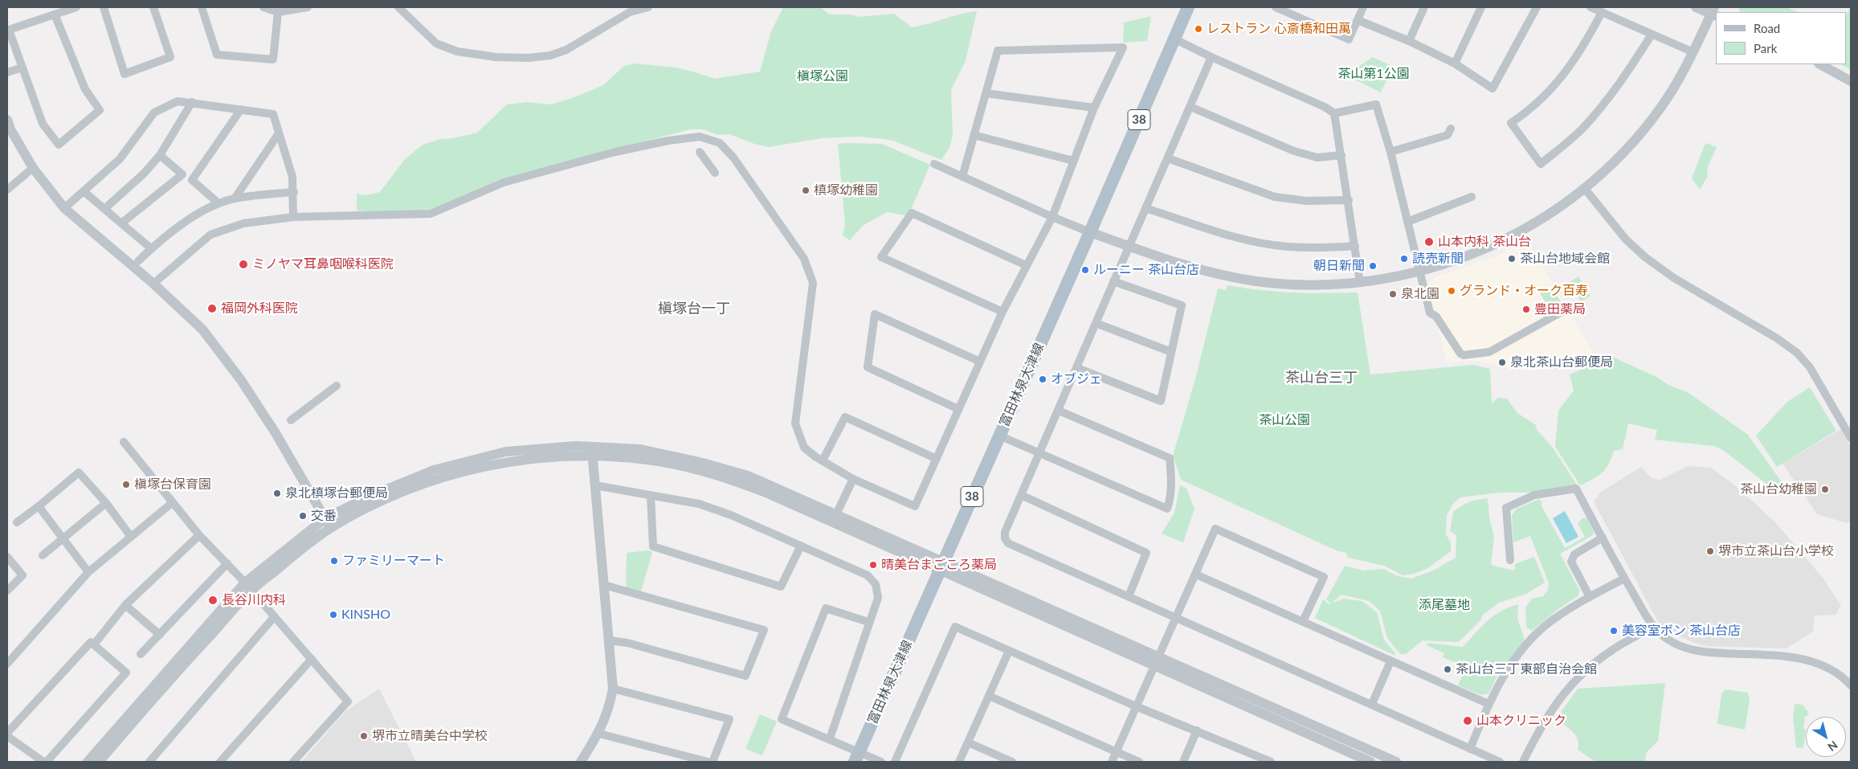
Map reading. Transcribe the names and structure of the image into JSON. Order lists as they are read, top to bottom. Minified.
{"streets":{"main road":["38","富田林泉大津線"]},"districts":["槇塚台一丁","茶山台三丁"],"parks":["茶山第1公園","槇塚公園","茶山公園","添尾墓地"],"places":["レストラン 心斎橋和田萬","槙塚幼稚園","山本内科 茶山台","読売新聞","茶山台地域会館","ミノヤマ耳鼻咽喉科医院","朝日新聞","ルーニー 茶山台店","グランド・オーク百寿","泉北園","福岡外科医院","豊田薬局","泉北茶山台郵便局","オブジェ","槇塚台保育園","茶山台幼稚園","泉北槙塚台郵便局","交番","堺市立茶山台小学校","ファミリーマート","晴美台まごころ薬局","長谷川内科","KINSHO","美容室ボン 茶山台店","茶山台三丁東部自治会館","山本クリニック","堺市立晴美台中学校"],"legend":["Road","Park"],"north":"bottom right"}
